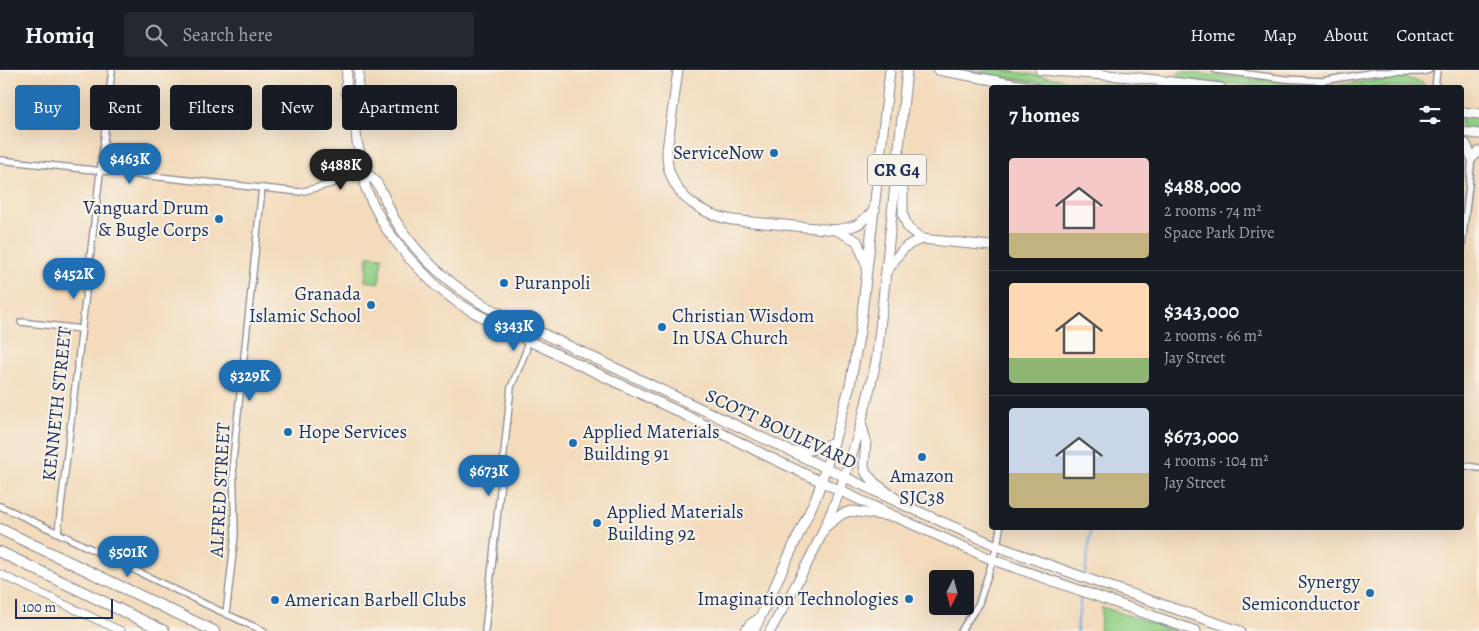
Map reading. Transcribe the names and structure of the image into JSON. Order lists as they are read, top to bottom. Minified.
{"streets":{"main road":["CR G4","SCOTT BOULEVARD"],"street":["KENNETH STREET","ALFRED STREET"]},"crossings":[["CR G4","SCOTT BOULEVARD"]],"places":["ServiceNow","Vanguard Drum & Bugle Corps","Puranpoli","Granada Islamic School","Christian Wisdom In USA Church","Hope Services","Applied Materials Building 91","Amazon SJC38","Applied Materials Building 92","Synergy Semiconductor","Imagination Technologies","American Barbell Clubs"],"scale_bar":"100 m","north":"bottom","page":{"header":"Homiq","search":"Search here","nav":["Home","Map","About","Contact"],"chip":["Buy","Rent","Filters","New","Apartment"],"heading":"7 homes","price":["$463K","$488K","$452K","$343K","$329K","$673K","$501K"],"list":[{"name":"$488,000","note":"2 rooms · 74 m² · Space Park Drive"},{"name":"$343,000","note":"2 rooms · 66 m² · Jay Street"},{"name":"$673,000","note":"4 rooms · 104 m² · Jay Street"}],"scale":"100 m"}}
